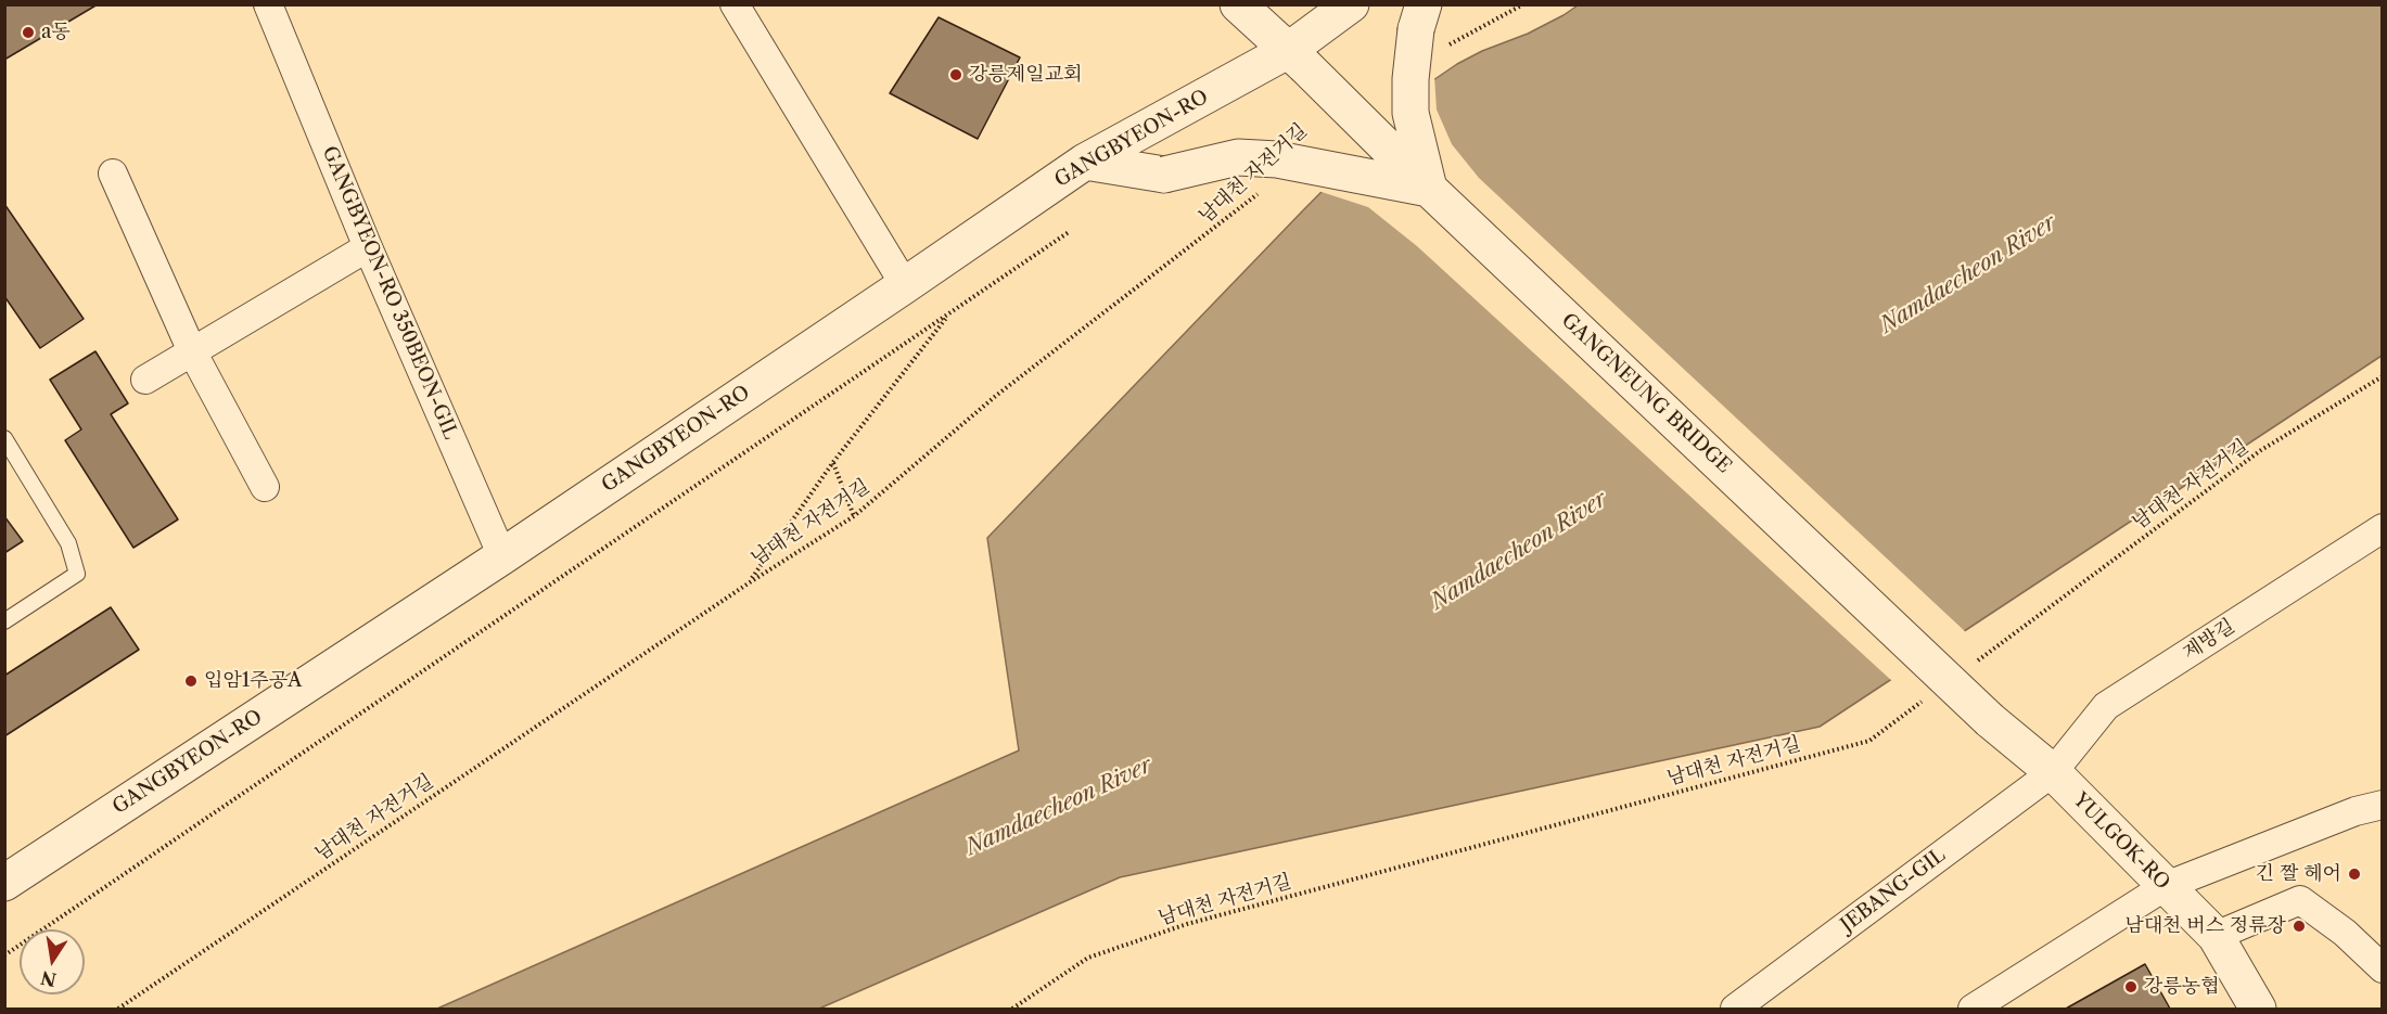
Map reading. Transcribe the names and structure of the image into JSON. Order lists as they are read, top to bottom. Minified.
{"streets":{"street":["GANGBYEON-RO","GANGBYEON-RO 350BEON-GIL","GANGNEUNG BRIDGE","제방길","YULGOK-RO","JEBANG-GIL"],"path":["남대천 자전거길"]},"crossings":[["GANGBYEON-RO","GANGBYEON-RO 350BEON-GIL"],["GANGBYEON-RO","GANGNEUNG BRIDGE"],["GANGNEUNG BRIDGE","YULGOK-RO"],["제방길","YULGOK-RO"],["제방길","JEBANG-GIL"],["YULGOK-RO","JEBANG-GIL"]],"water":["Namdaecheon River"],"places":["a동","강릉제일교회","입암1주공A","긴 짤 헤어","남대천 버스 정류장","강릉농협"],"north":"bottom"}
